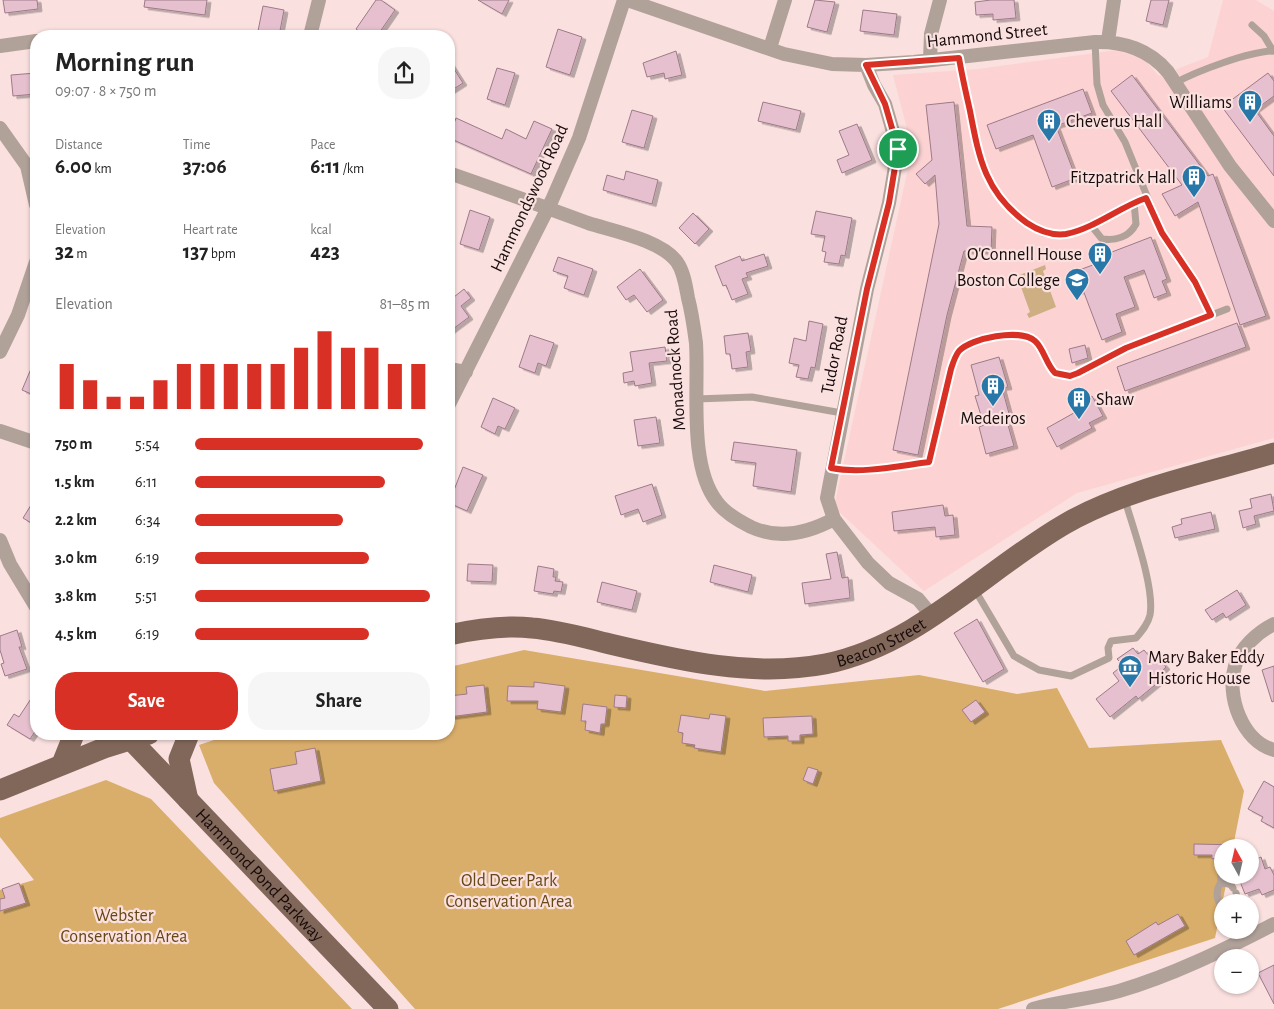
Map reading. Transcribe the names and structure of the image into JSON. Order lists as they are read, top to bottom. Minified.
{"streets":{"main road":["Beacon Street","Hammond Pond Parkway"],"street":["Hammond Street","Hammondswood Road","Tudor Road","Monadnock Road"]},"crossings":[["Hammond Street","Hammondswood Road"],["Hammond Street","Tudor Road"],["Hammondswood Road","Monadnock Road"],["Tudor Road","Monadnock Road"],["Tudor Road","Beacon Street"]],"parks":["Old Deer Park Conservation Area","Webster Conservation Area"],"places":{"building":["Williams","Cheverus Hall","Fitzpatrick Hall","O'Connell House","Medeiros","Shaw"],"school or university":["Boston College"],"museum":["Mary Baker Eddy Historic House"]},"north":"top","page":{"heading":["Morning run","09:07 · 8 × 750 m"],"stats":[["Distance","6.00 km"],["Time","37:06"],["Pace","6:11 /km"],["Elevation","32 m"],["Heart rate","137 bpm"],["kcal","423"]],"chart":["Elevation","81–85 m"],"list":[{"name":"750 m","note":"5:54"},{"name":"1.5 km","note":"6:11"},{"name":"2.2 km","note":"6:34"},{"name":"3.0 km","note":"6:19"},{"name":"3.8 km","note":"5:51"},{"name":"4.5 km","note":"6:19"}],"buttons":["Save","Share"],"map_buttons":["+","−"]}}
